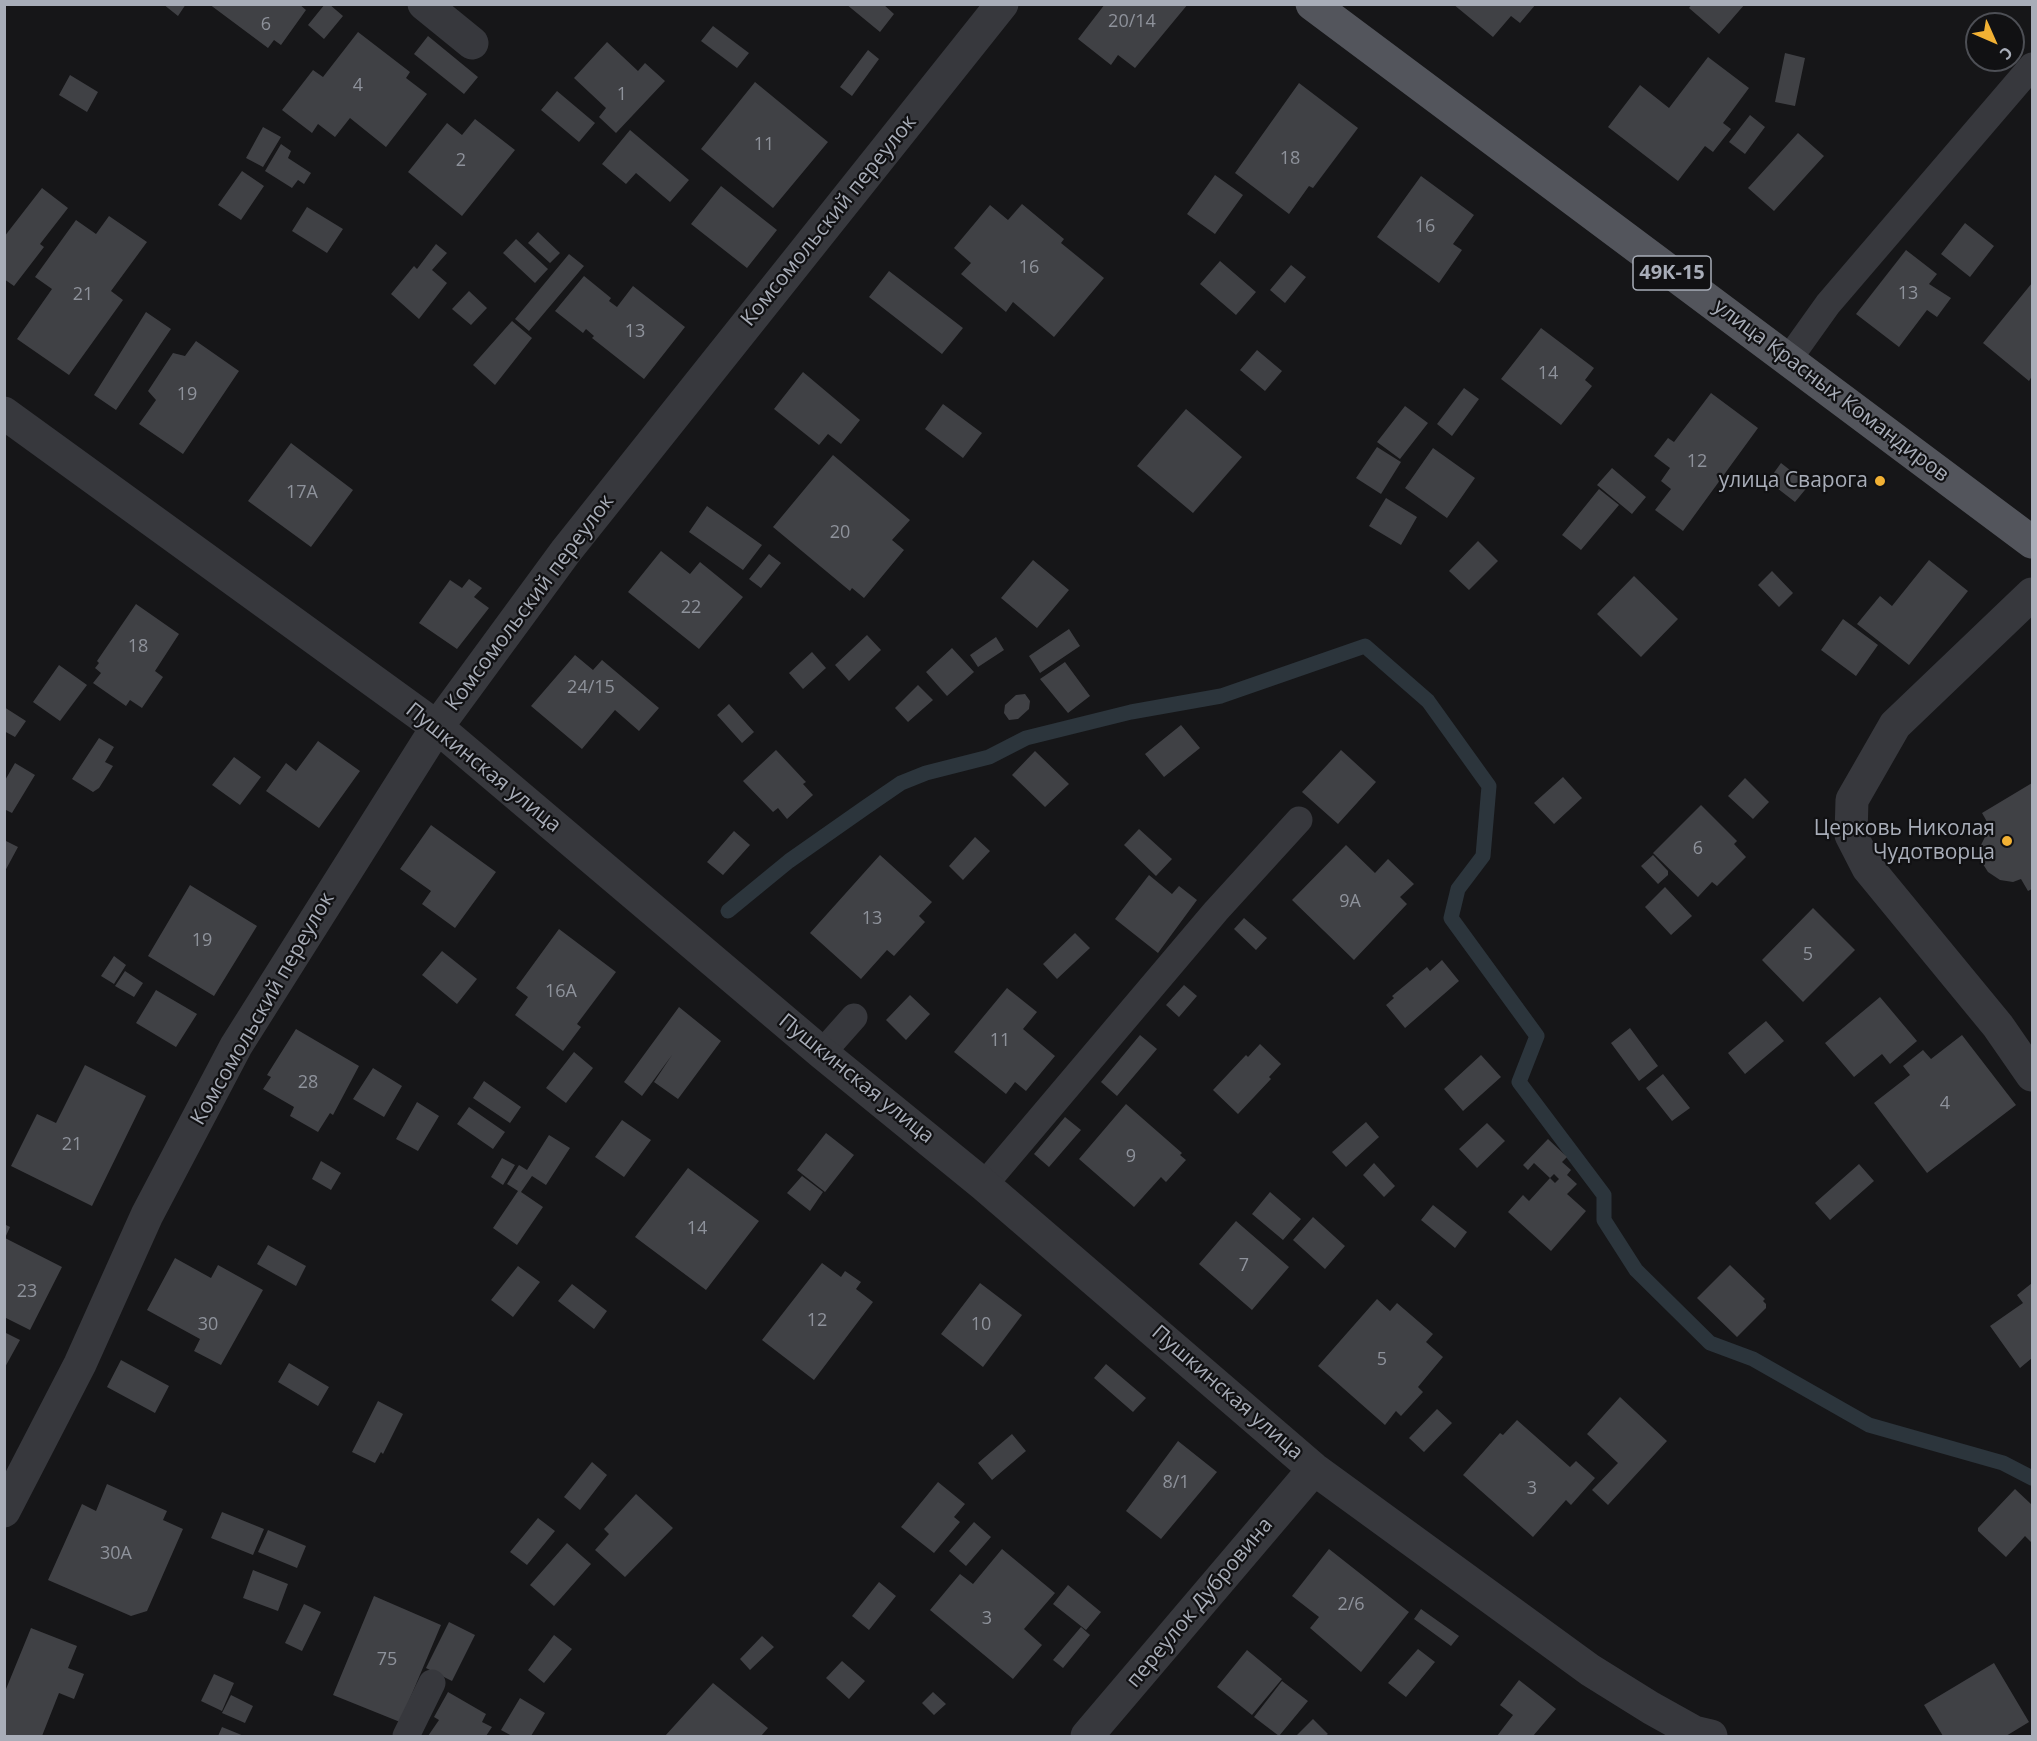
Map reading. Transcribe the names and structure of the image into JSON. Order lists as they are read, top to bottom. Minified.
{"streets":{"main road":["49К-15","улица Красных Командиров"],"street":["Комсомольский переулок","Пушкинская улица","переулок Дубровина"]},"crossings":[["Комсомольский переулок","Пушкинская улица"],["Пушкинская улица","переулок Дубровина"]],"places":["улица Сварога","Церковь Николая Чудотворца"],"house_numbers":["20/14","6","4","1","11","18","2","16","16","13","21","13","14","19","12","17А","20","22","18","24/15","6","9А","13","19","5","16А","11","28","4","21","9","14","7","23","12","30","10","5","8/1","3","30А","2/6","3","75"],"north":"bottom right"}
